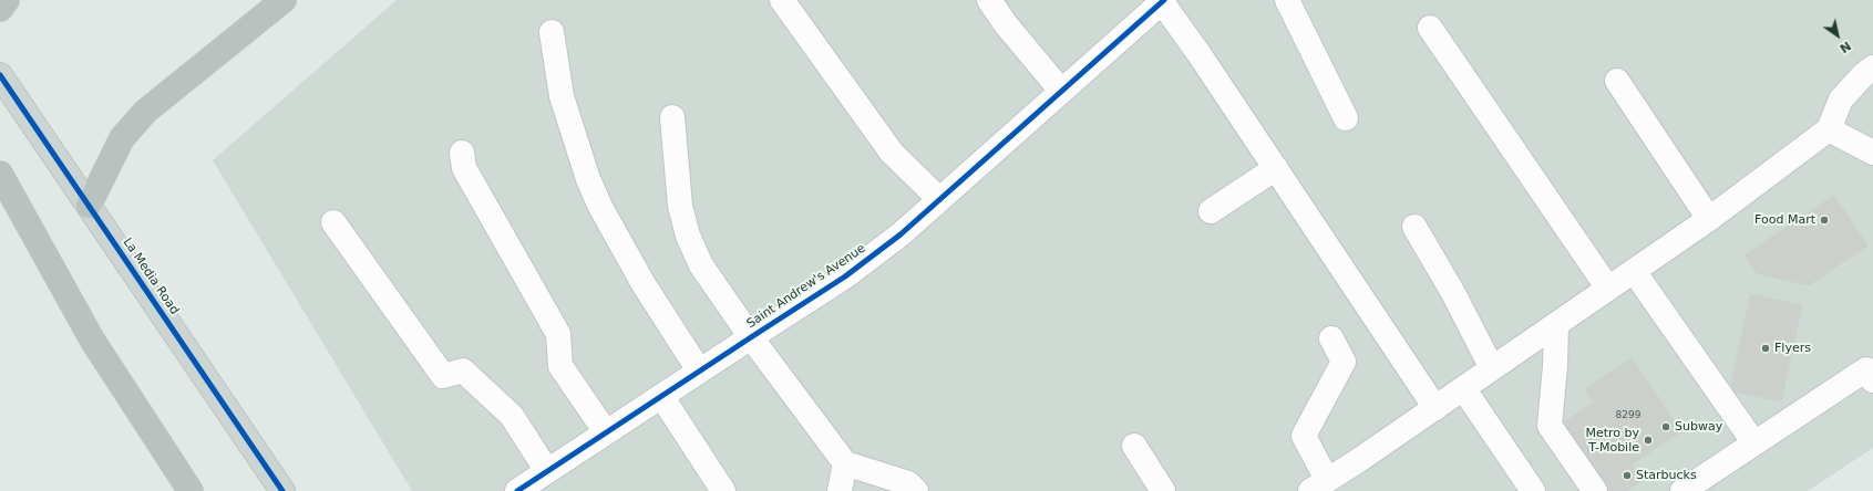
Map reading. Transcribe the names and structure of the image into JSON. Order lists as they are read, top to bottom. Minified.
{"streets":{"main road":["La Media Road"],"street":["Saint Andrew's Avenue"]},"places":["Food Mart","Flyers","Subway","Metro by T-Mobile","Starbucks"],"house_numbers":["8299"],"north":"bottom right"}
